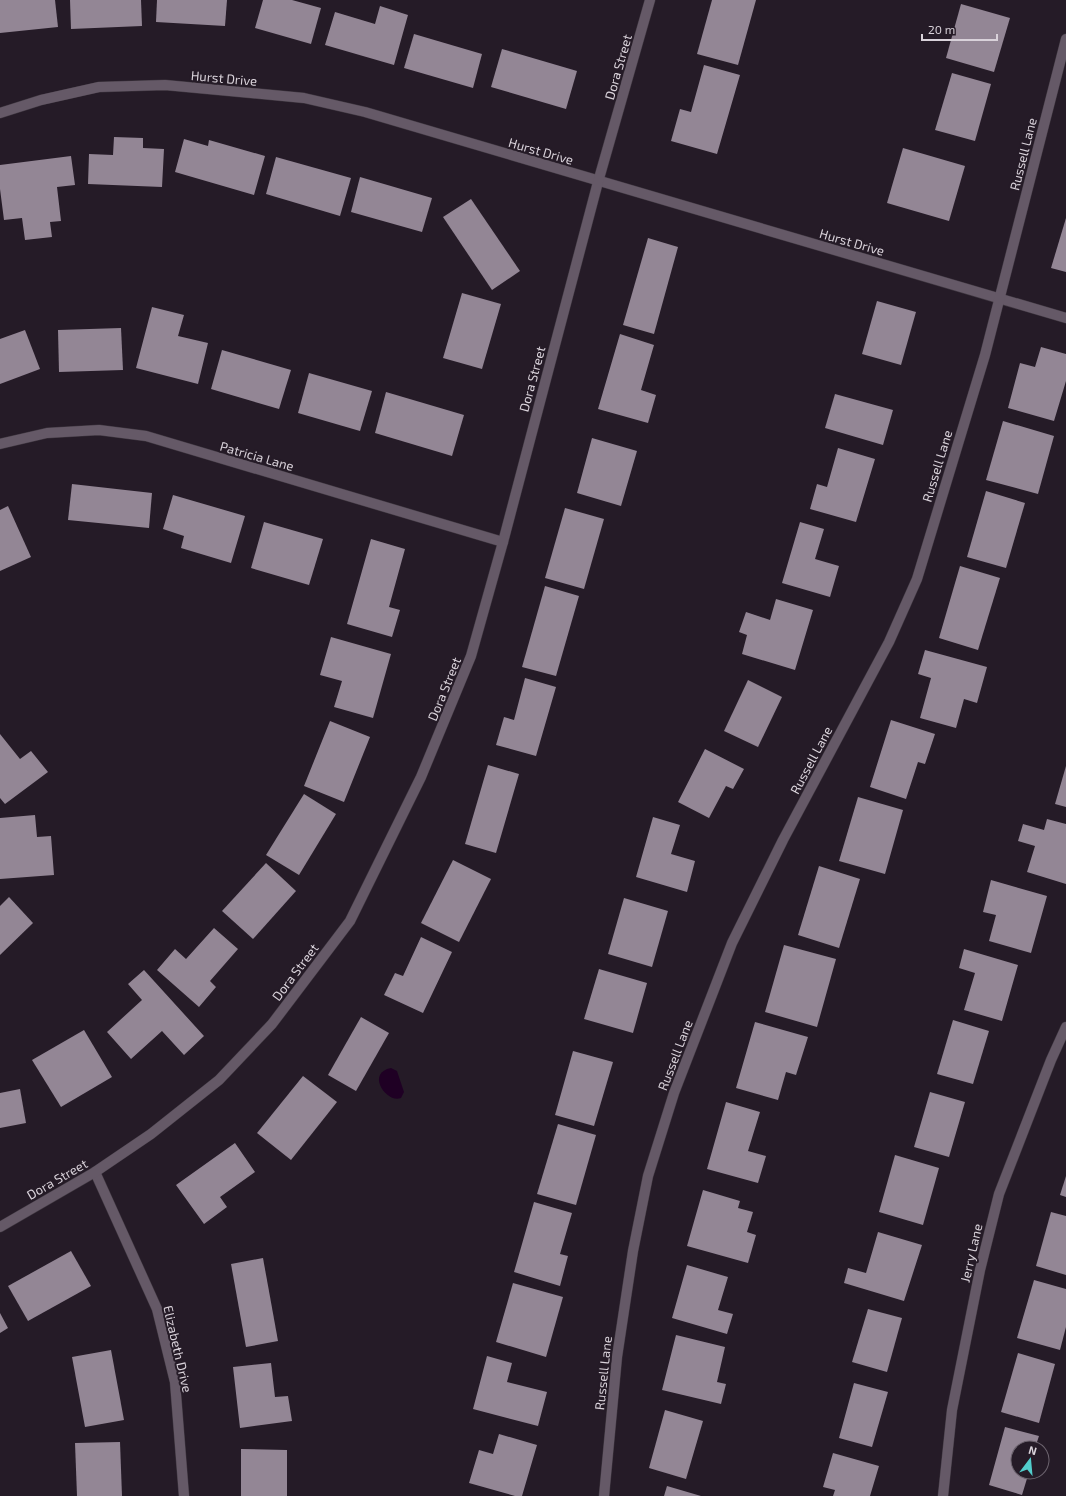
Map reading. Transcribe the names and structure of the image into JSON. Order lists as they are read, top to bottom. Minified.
{"streets":{"street":["Dora Street","Hurst Drive","Russell Lane","Patricia Lane","Jerry Lane","Elizabeth Drive"]},"crossings":[["Dora Street","Hurst Drive"],["Dora Street","Patricia Lane"],["Dora Street","Elizabeth Drive"],["Hurst Drive","Russell Lane"]],"scale_bar":"20 m","north":"top"}
